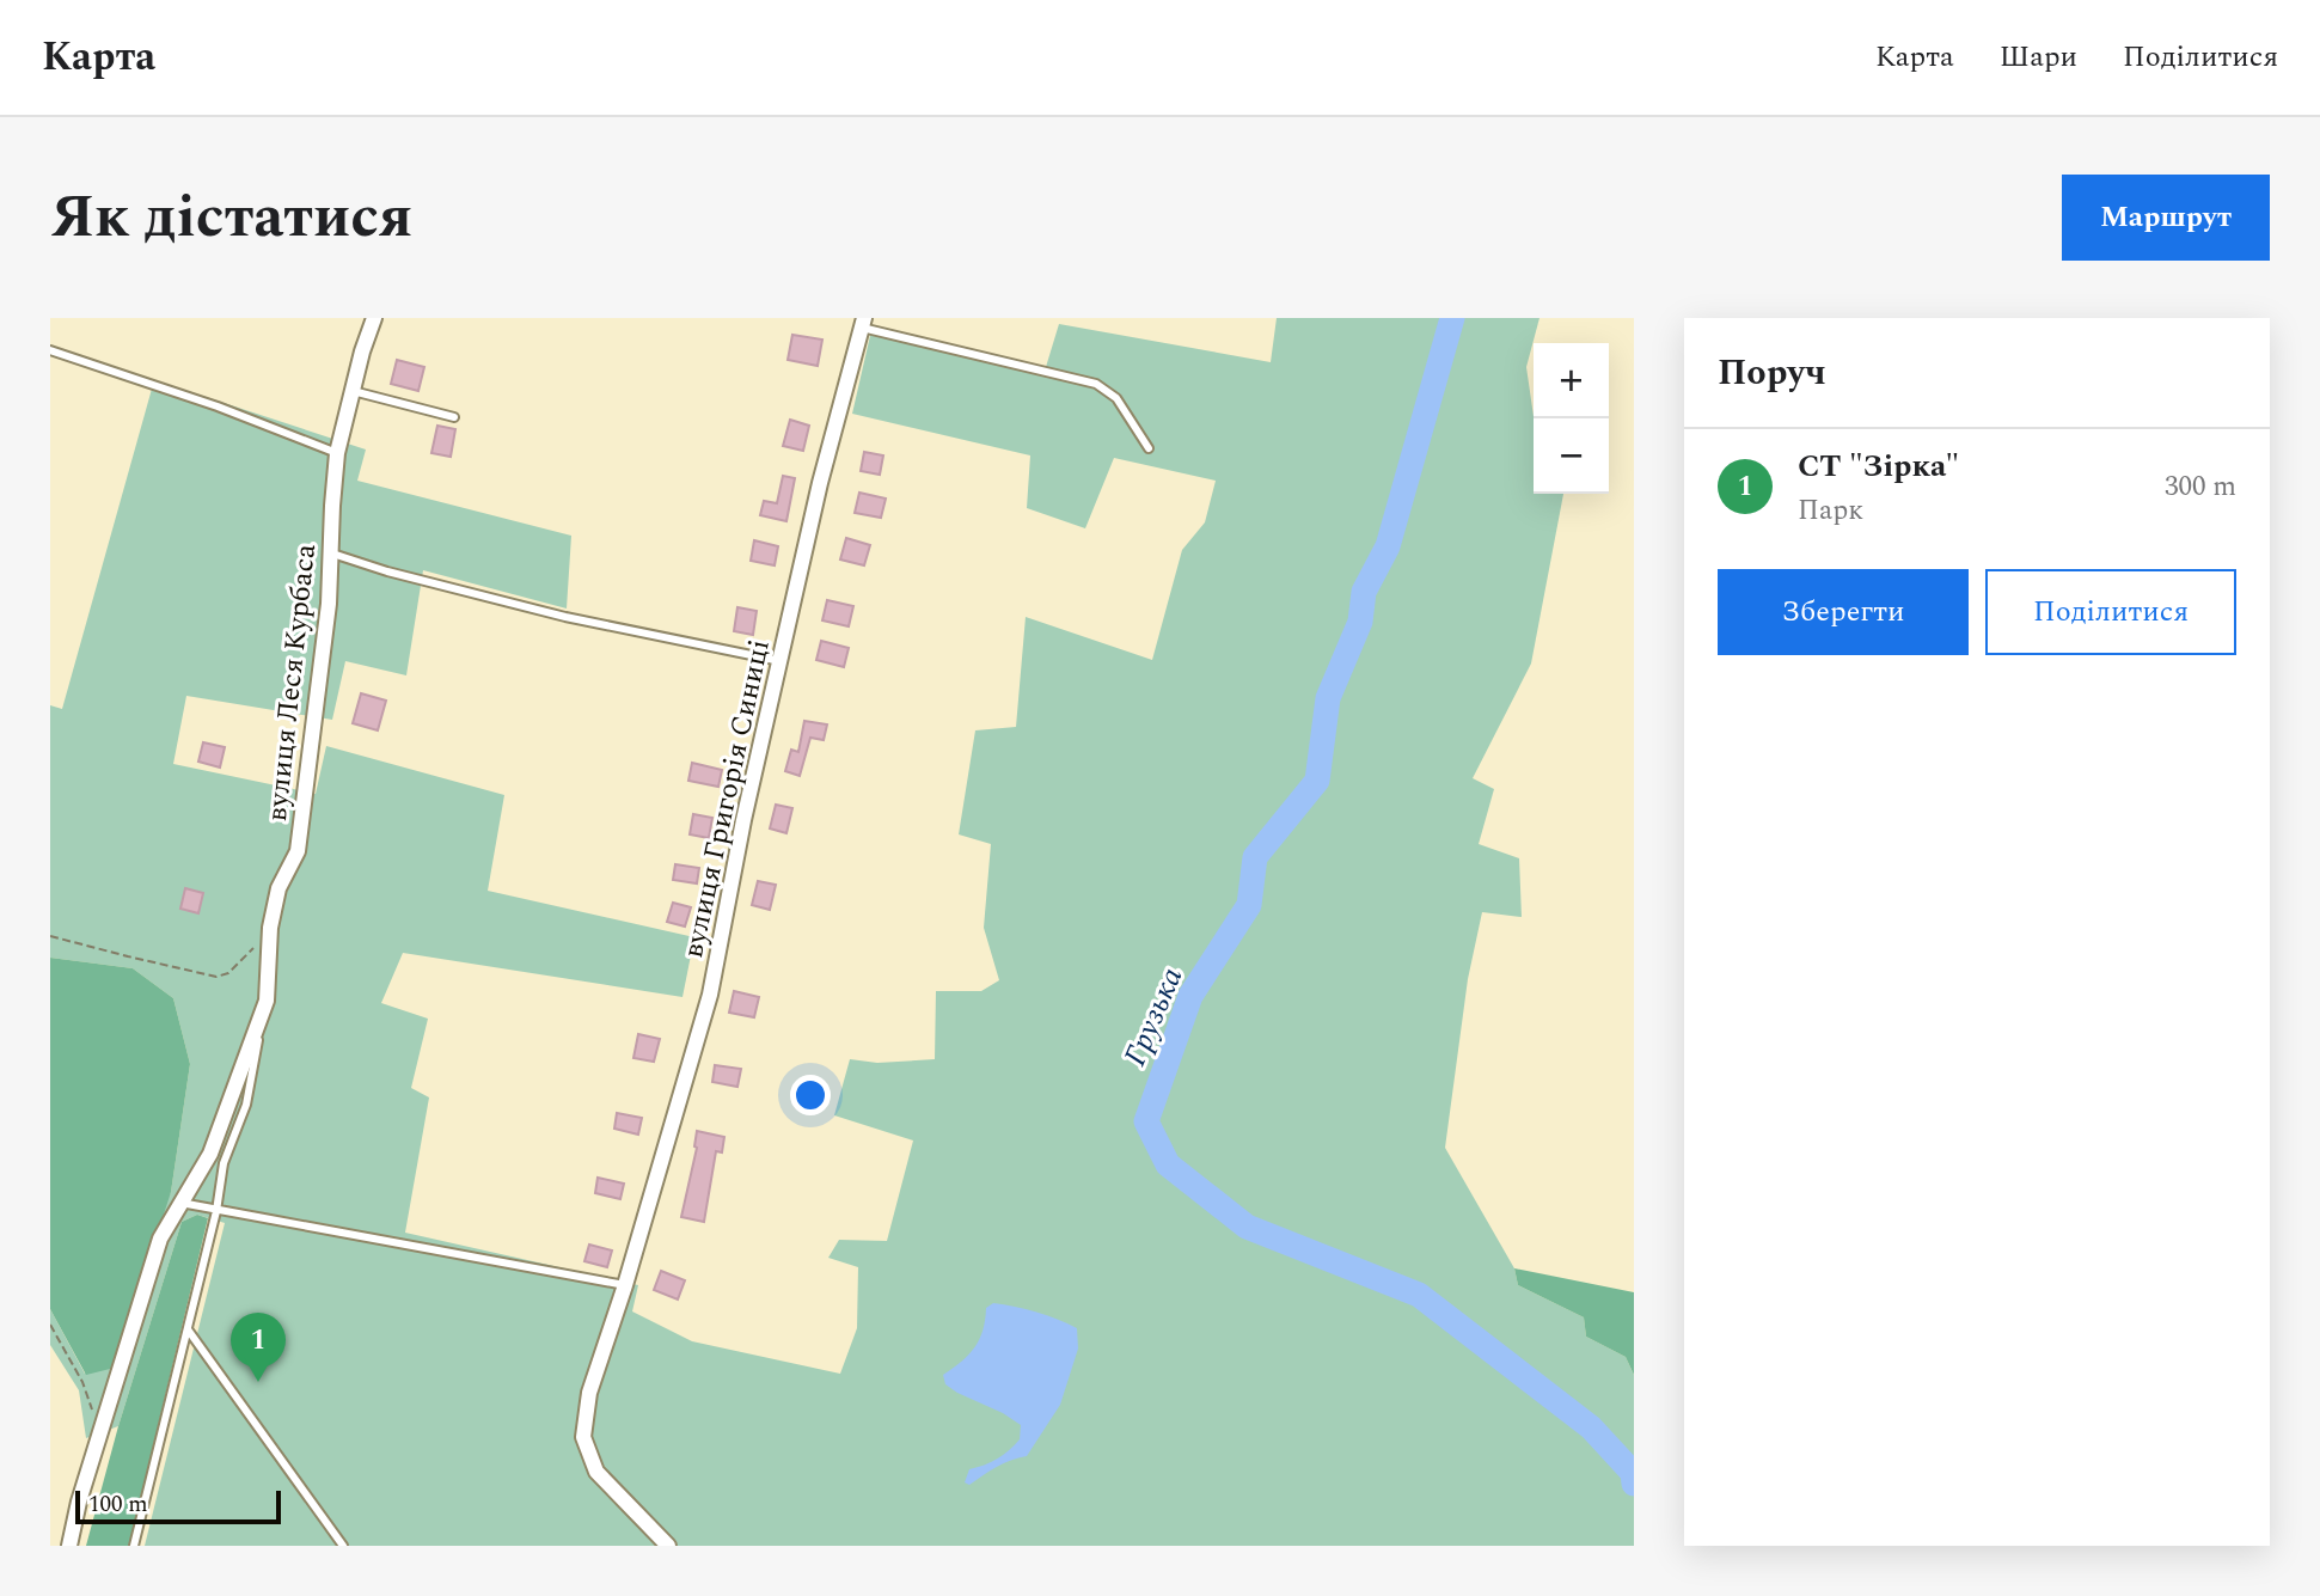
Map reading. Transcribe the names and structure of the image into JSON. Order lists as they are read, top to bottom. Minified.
{"streets":{"street":["вулиця Леся Курбаса","вулиця Григорія Синиці"]},"water":["Грузька"],"scale_bar":"100 m","page":{"header":"Карта","nav":["Карта","Шари","Поділитися"],"title":"Як дістатися","buttons":["Маршрут",["Зберегти","Поділитися"]],"heading":"Поруч","map_buttons":["+","−"],"list":[{"mark":"1","name":"СТ \"Зірка\"","note":"Парк","value":"300 m"}],"pins":"1","scale":"100 m"}}
